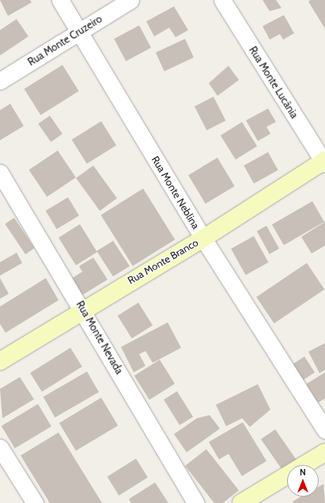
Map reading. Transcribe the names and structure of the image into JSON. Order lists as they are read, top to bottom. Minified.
{"streets":{"street":["Rua Monte Cruzeiro","Rua Monte Lucânia","Rua Monte Neblina","Rua Monte Branco","Rua Monte Nevada"]},"crossings":[["Rua Monte Cruzeiro","Rua Monte Neblina"],["Rua Monte Lucânia","Rua Monte Branco"],["Rua Monte Neblina","Rua Monte Branco"],["Rua Monte Branco","Rua Monte Nevada"]],"north":"top"}
